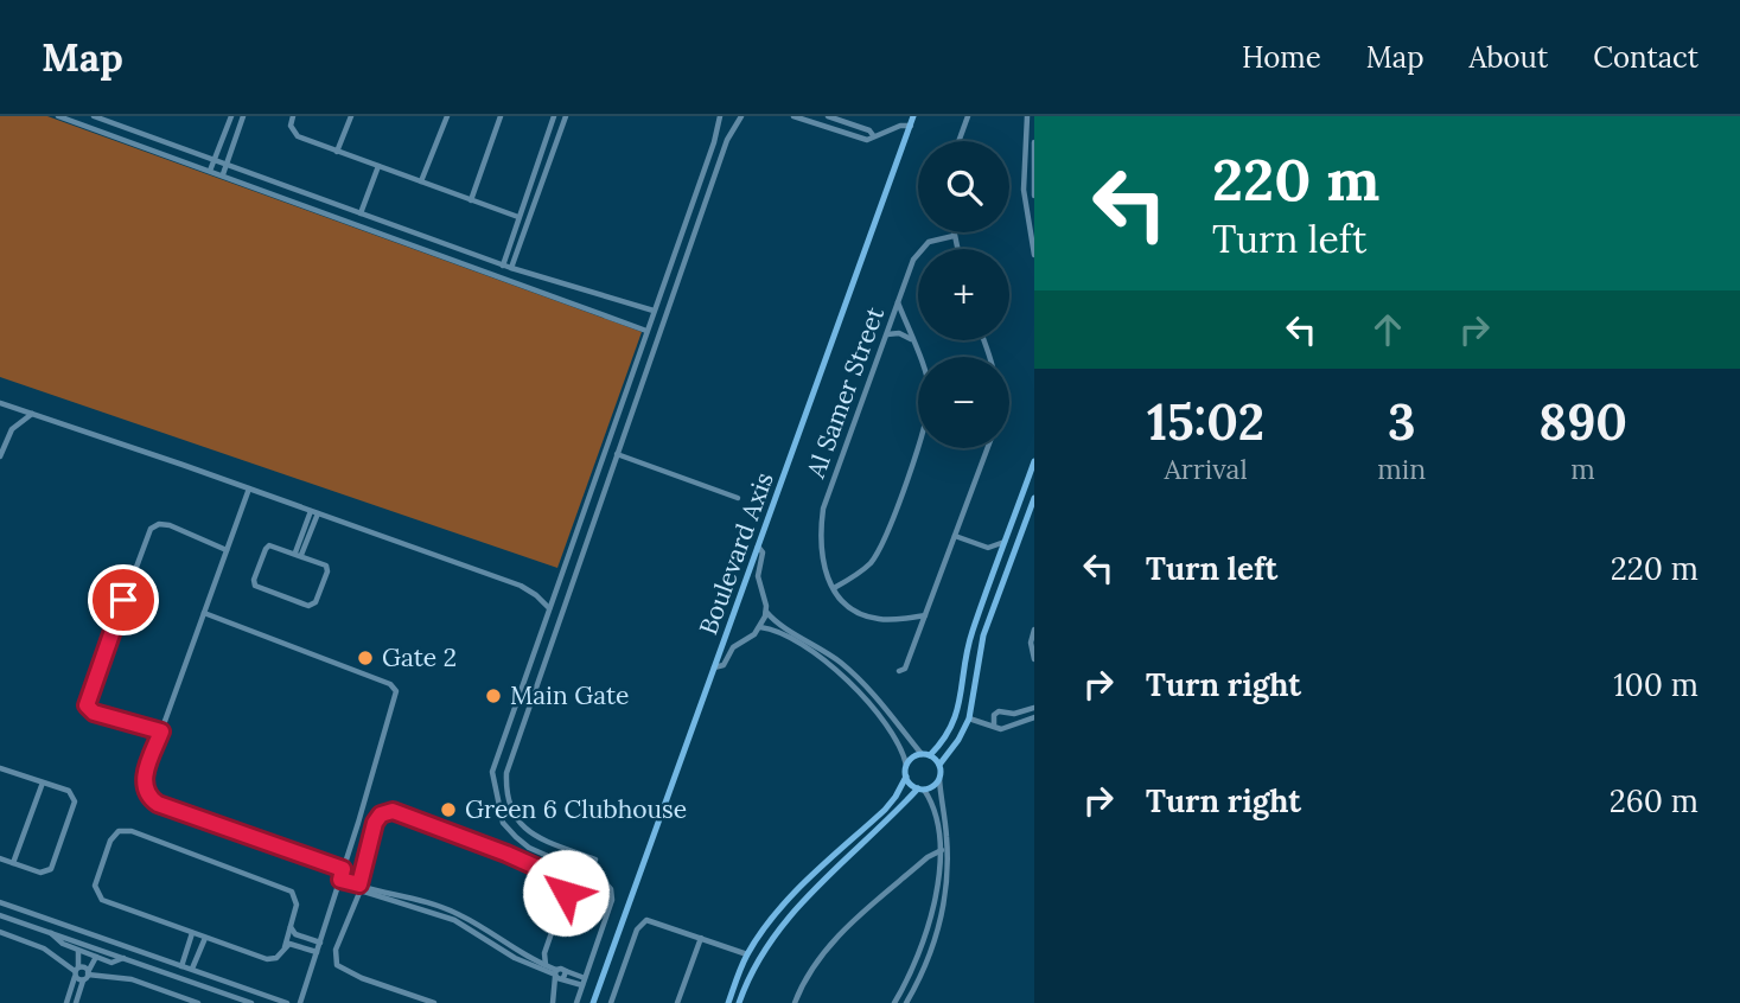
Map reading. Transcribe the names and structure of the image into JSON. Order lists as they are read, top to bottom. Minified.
{"streets":{"street":["Al Samer Street","Boulevard Axis"]},"places":["Gate 2","Main Gate","Green 6 Clubhouse"],"page":{"header":"Map","nav":["Home","Map","About","Contact"],"turn":["220 m","Turn left"],"map_buttons":["+","−"],"eta":["15:02","Arrival","3","min","890","m"],"list":[{"name":"Turn left","value":"220 m"},{"name":"Turn right","value":"100 m"},{"name":"Turn right","value":"260 m"}]}}
